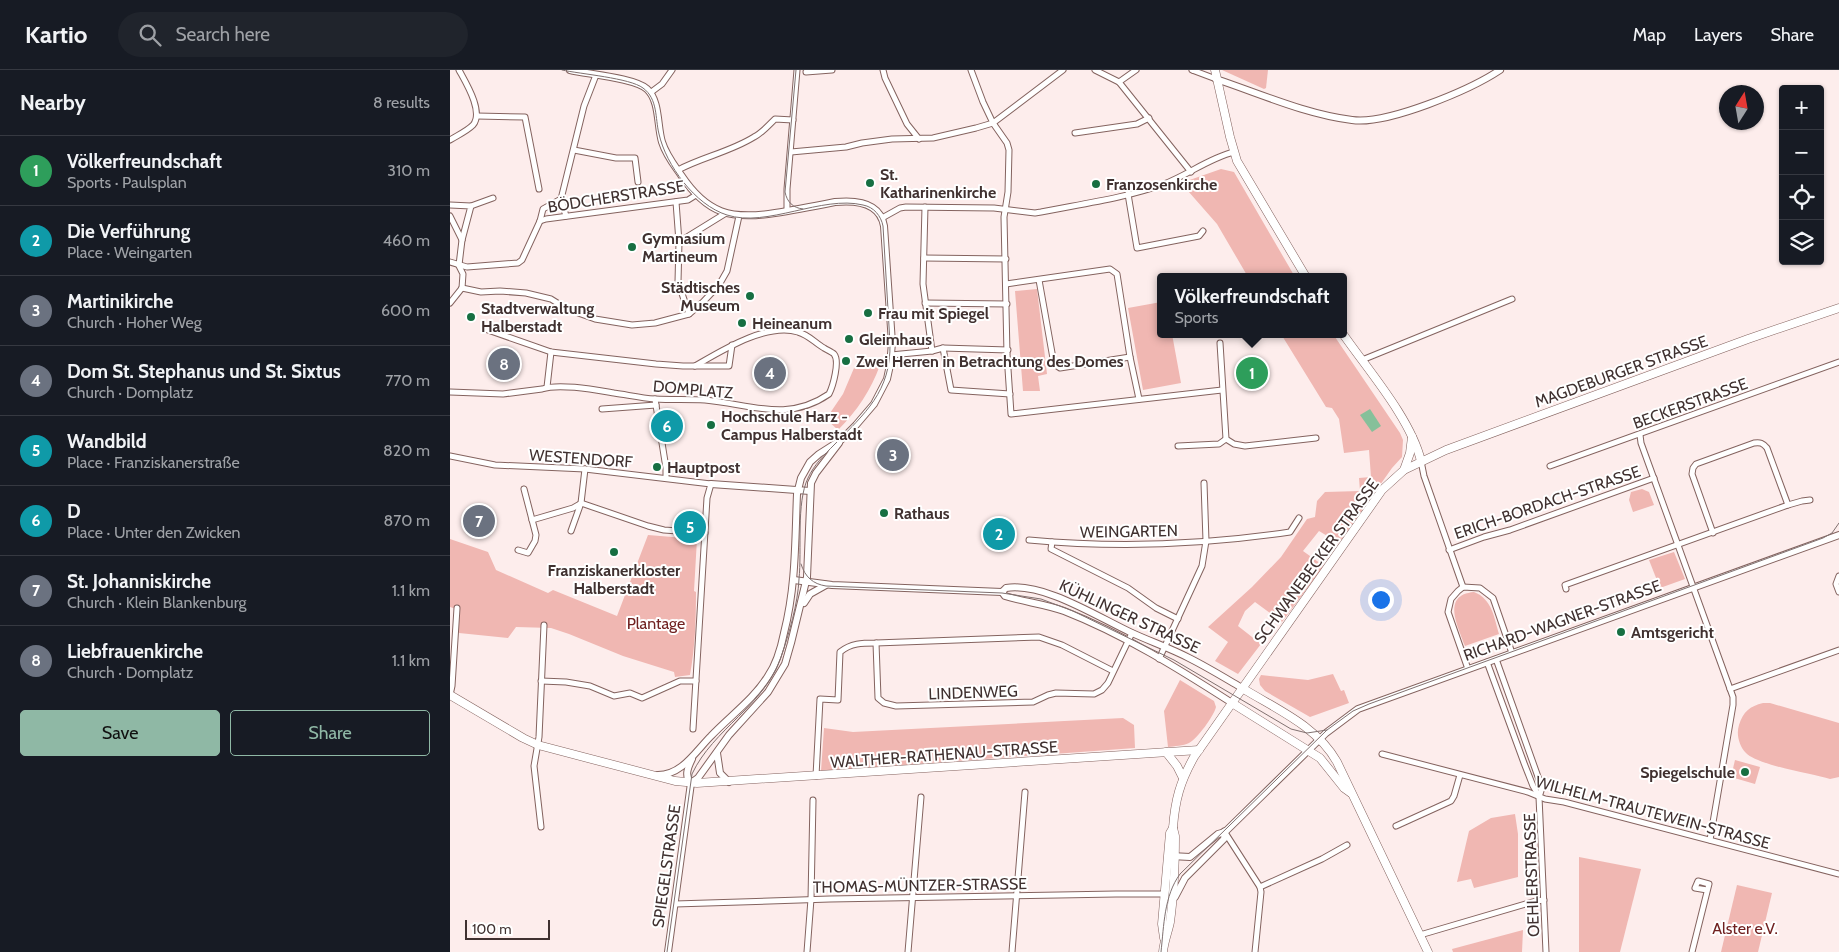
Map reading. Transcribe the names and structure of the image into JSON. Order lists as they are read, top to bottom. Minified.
{"streets":{"main road":["MAGDEBURGER STRASSE","SCHWANEBECKER STRASSE","WALTHER-RATHENAU-STRASSE"],"street":["BÖDCHERSTRASSE","DOMPLATZ","BECKERSTRASSE","WESTENDORF","ERICH-BORDACH-STRASSE","WEINGARTEN","KÜHLINGER STRASSE","RICHARD-WAGNER-STRASSE","LINDENWEG","WILHELM-TRAUTEWEIN-STRASSE","SPIEGELSTRASSE","OEHLERSTRASSE","THOMAS-MÜNTZER-STRASSE"]},"crossings":[["MAGDEBURGER STRASSE","SCHWANEBECKER STRASSE"],["SCHWANEBECKER STRASSE","KÜHLINGER STRASSE"],["SCHWANEBECKER STRASSE","WALTHER-RATHENAU-STRASSE"],["KÜHLINGER STRASSE","LINDENWEG"],["RICHARD-WAGNER-STRASSE","OEHLERSTRASSE"],["WALTHER-RATHENAU-STRASSE","SPIEGELSTRASSE"],["WILHELM-TRAUTEWEIN-STRASSE","OEHLERSTRASSE"],["SPIEGELSTRASSE","THOMAS-MÜNTZER-STRASSE"]],"parks":["Plantage","Alster e.V."],"places":["St. Katharinenkirche","Franzosenkirche","Gymnasium Martineum","Städtisches Museum","Frau mit Spiegel","Stadtverwaltung Halberstadt","Heineanum","Gleimhaus","Zwei Herren in Betrachtung des Domes","Hochschule Harz - Campus Halberstadt","Hauptpost","Rathaus","Franziskanerkloster Halberstadt","Amtsgericht","Spiegelschule"],"scale_bar":"100 m","north":"top","page":{"header":"Kartio","search":"Search here","nav":["Map","Layers","Share"],"heading":["Nearby","8 results"],"map_buttons":["+","−"],"list":[{"mark":"1","name":"Völkerfreundschaft","note":"Sports · Paulsplan","value":"310 m"},{"mark":"2","name":"Die Verführung","note":"Place · Weingarten","value":"460 m"},{"mark":"3","name":"Martinikirche","note":"Church · Hoher Weg","value":"600 m"},{"mark":"4","name":"Dom St. Stephanus und St. Sixtus","note":"Church · Domplatz","value":"770 m"},{"mark":"5","name":"Wandbild","note":"Place · Franziskanerstraße","value":"820 m"},{"mark":"6","name":"D","note":"Place · Unter den Zwicken","value":"870 m"},{"mark":"7","name":"St. Johanniskirche","note":"Church · Klein Blankenburg","value":"1.1 km"},{"mark":"8","name":"Liebfrauenkirche","note":"Church · Domplatz","value":"1.1 km"}],"popup":["Völkerfreundschaft","Sports"],"pins":["8","1","4","6","3","7","5","2"],"buttons":["Save","Share"],"scale":"100 m"}}
